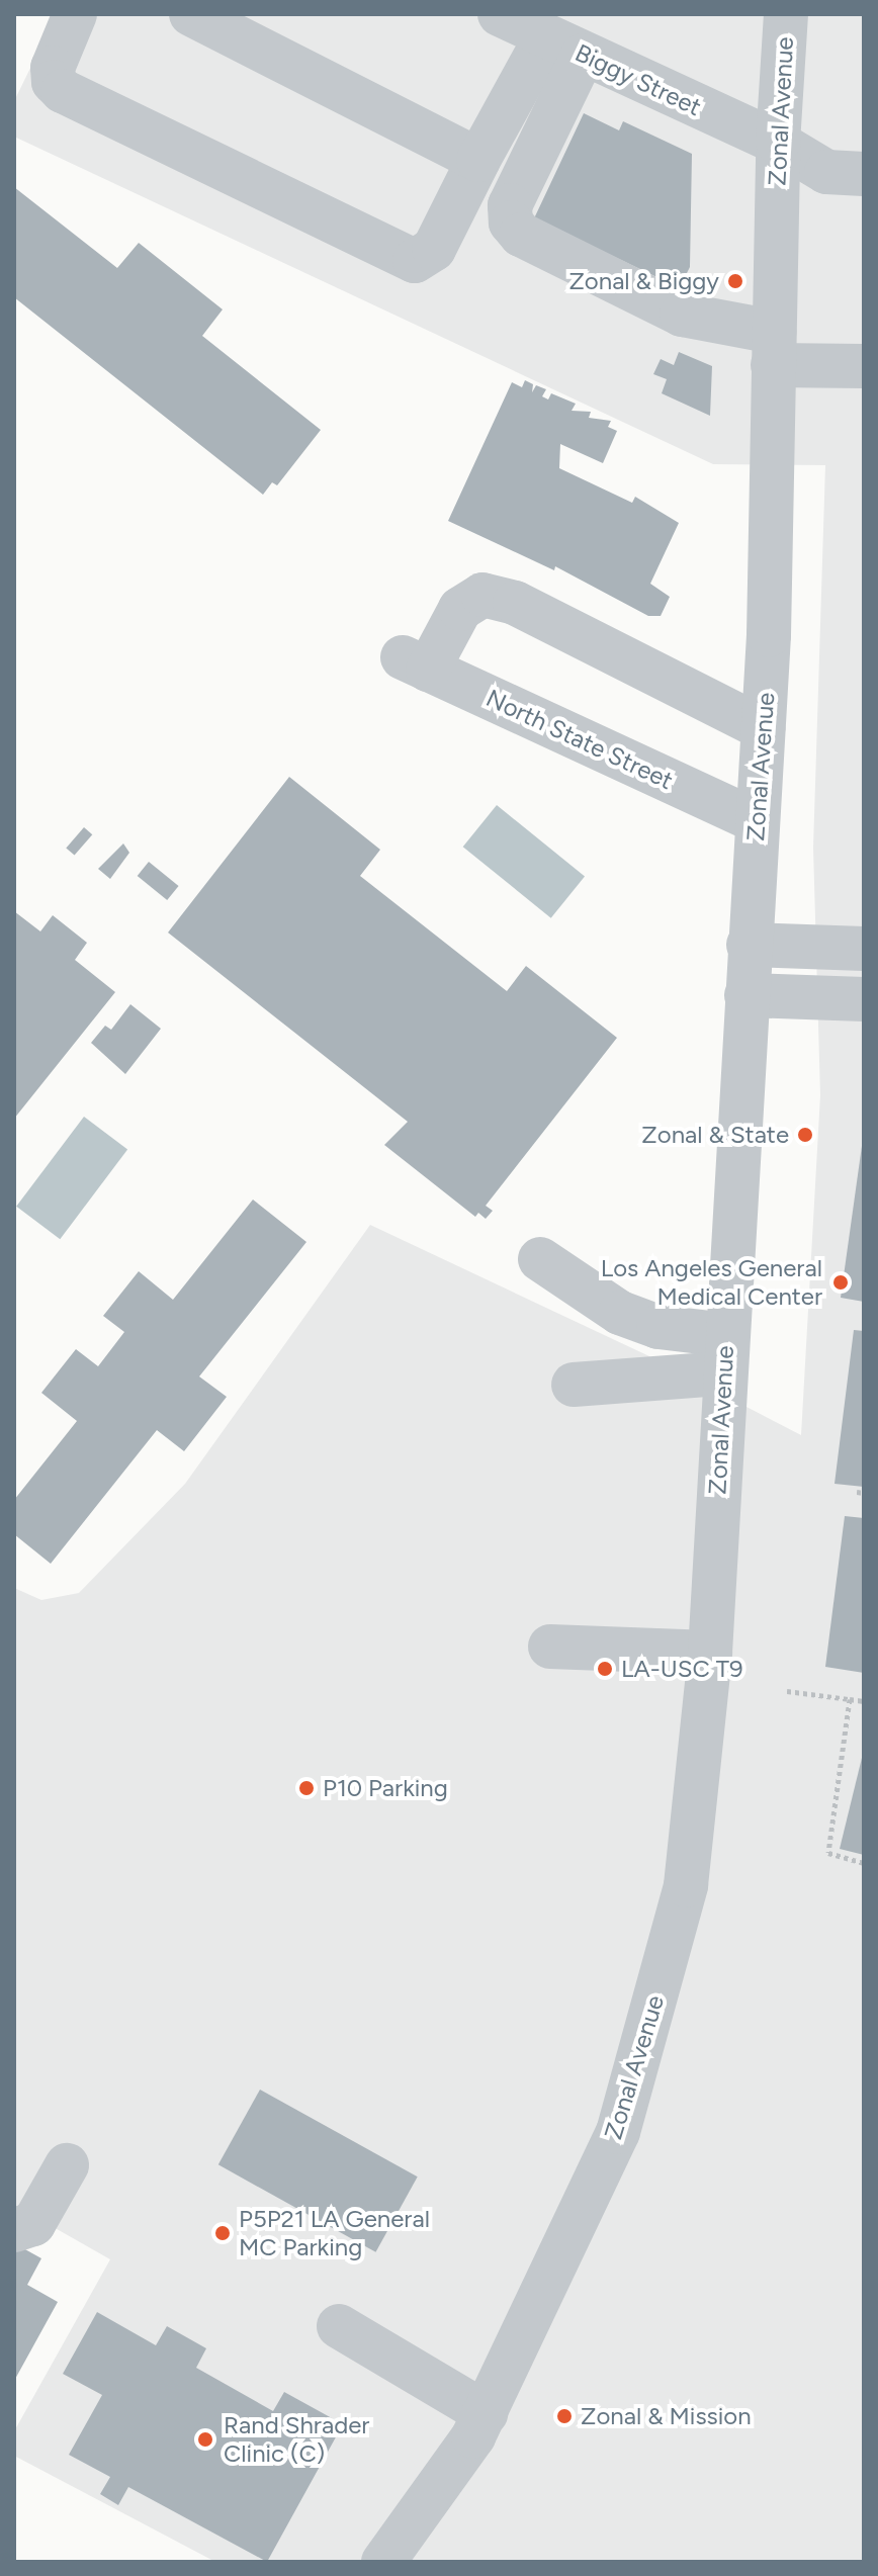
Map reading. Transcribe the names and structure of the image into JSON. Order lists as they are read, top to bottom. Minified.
{"streets":{"street":["Biggy Street","Zonal Avenue","North State Street"]},"crossings":[["Biggy Street","Zonal Avenue"],["Zonal Avenue","North State Street"]],"places":["Zonal & Biggy","Zonal & State","Los Angeles General Medical Center","LA-USC T9","P10 Parking","P5P21 LA General MC Parking","Zonal & Mission","Rand Shrader Clinic (C)"]}
